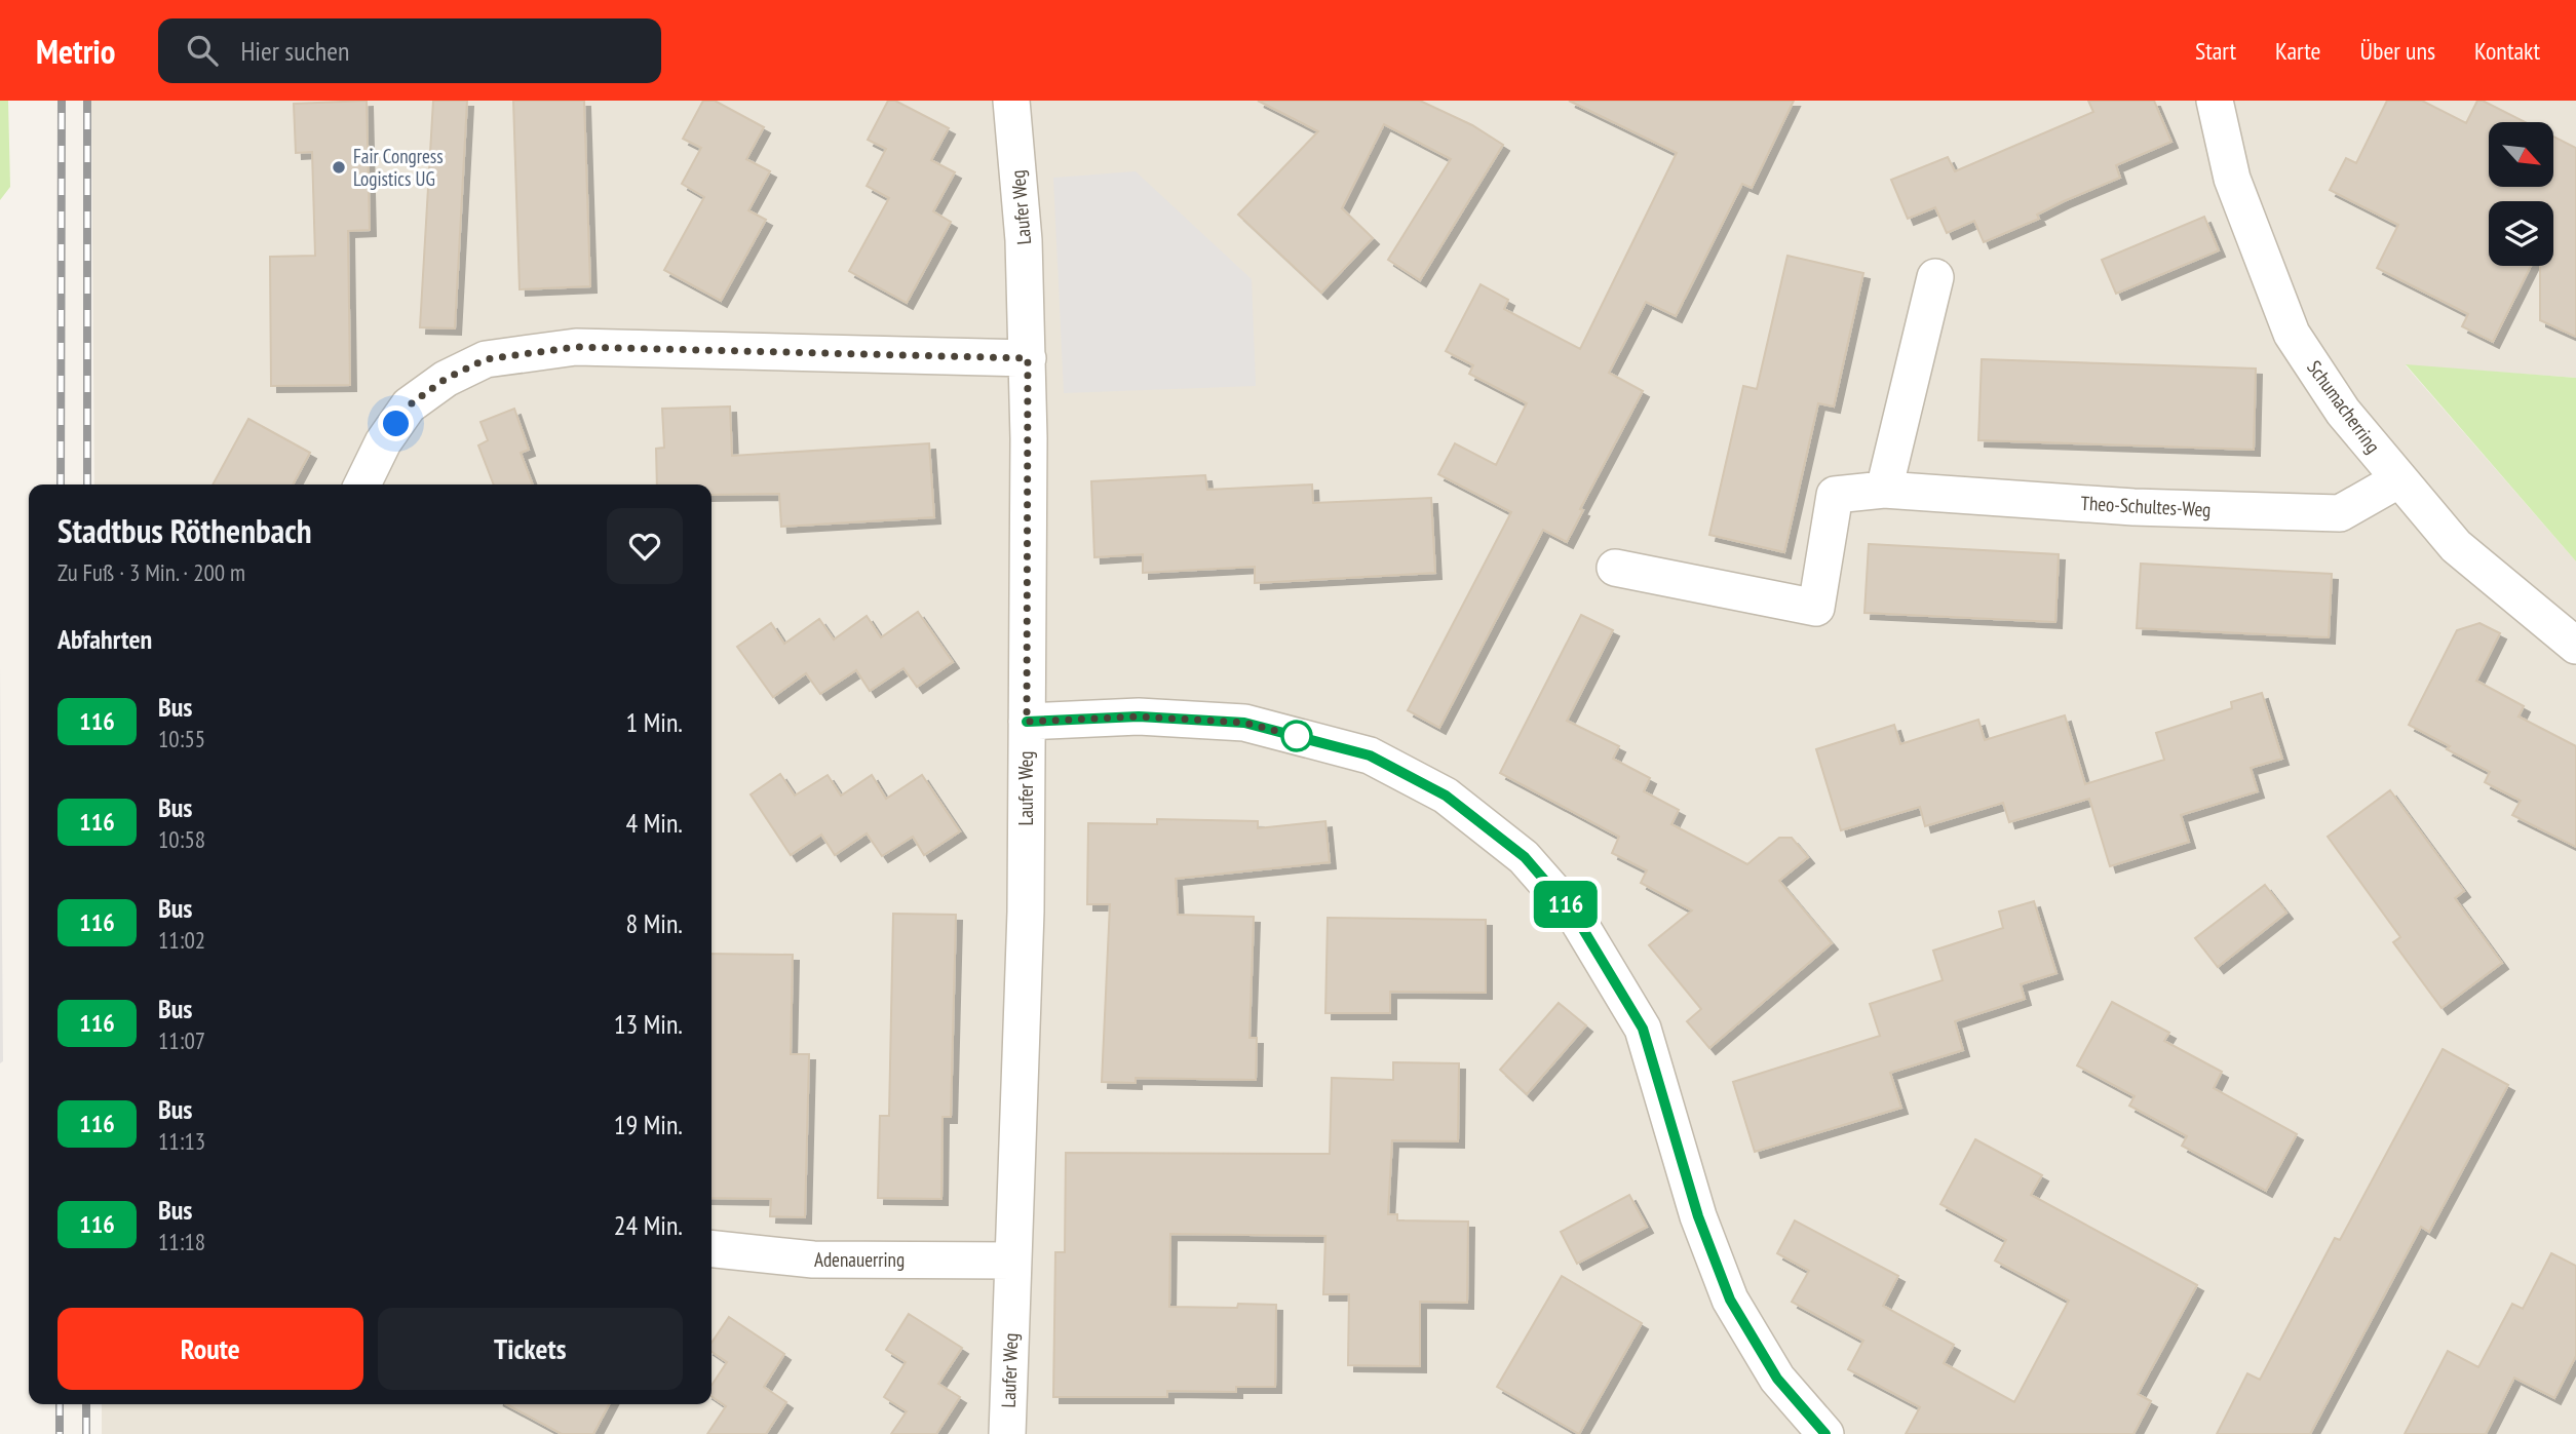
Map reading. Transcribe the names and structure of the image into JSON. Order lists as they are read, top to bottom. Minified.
{"streets":{"street":["Laufer Weg","Schumacherring","Theo-Schultes-Weg","Adenauerring"]},"crossings":[["Laufer Weg","Adenauerring"],["Schumacherring","Theo-Schultes-Weg"]],"places":["Fair Congress Logistics UG"],"lines":["bus line 116"],"north":"bottom right","page":{"header":"Metrio","search":"Hier suchen","nav":["Start","Karte","Über uns","Kontakt"],"on_map":"116","heading":[["Stadtbus Röthenbach","Zu Fuß · 3 Min. · 200 m"],"Abfahrten"],"list":[{"mark":"116","name":"Bus","note":"10:55","value":"1 Min."},{"mark":"116","name":"Bus","note":"10:58","value":"4 Min."},{"mark":"116","name":"Bus","note":"11:02","value":"8 Min."},{"mark":"116","name":"Bus","note":"11:07","value":"13 Min."},{"mark":"116","name":"Bus","note":"11:13","value":"19 Min."},{"mark":"116","name":"Bus","note":"11:18","value":"24 Min."}],"buttons":["Route","Tickets"]}}
